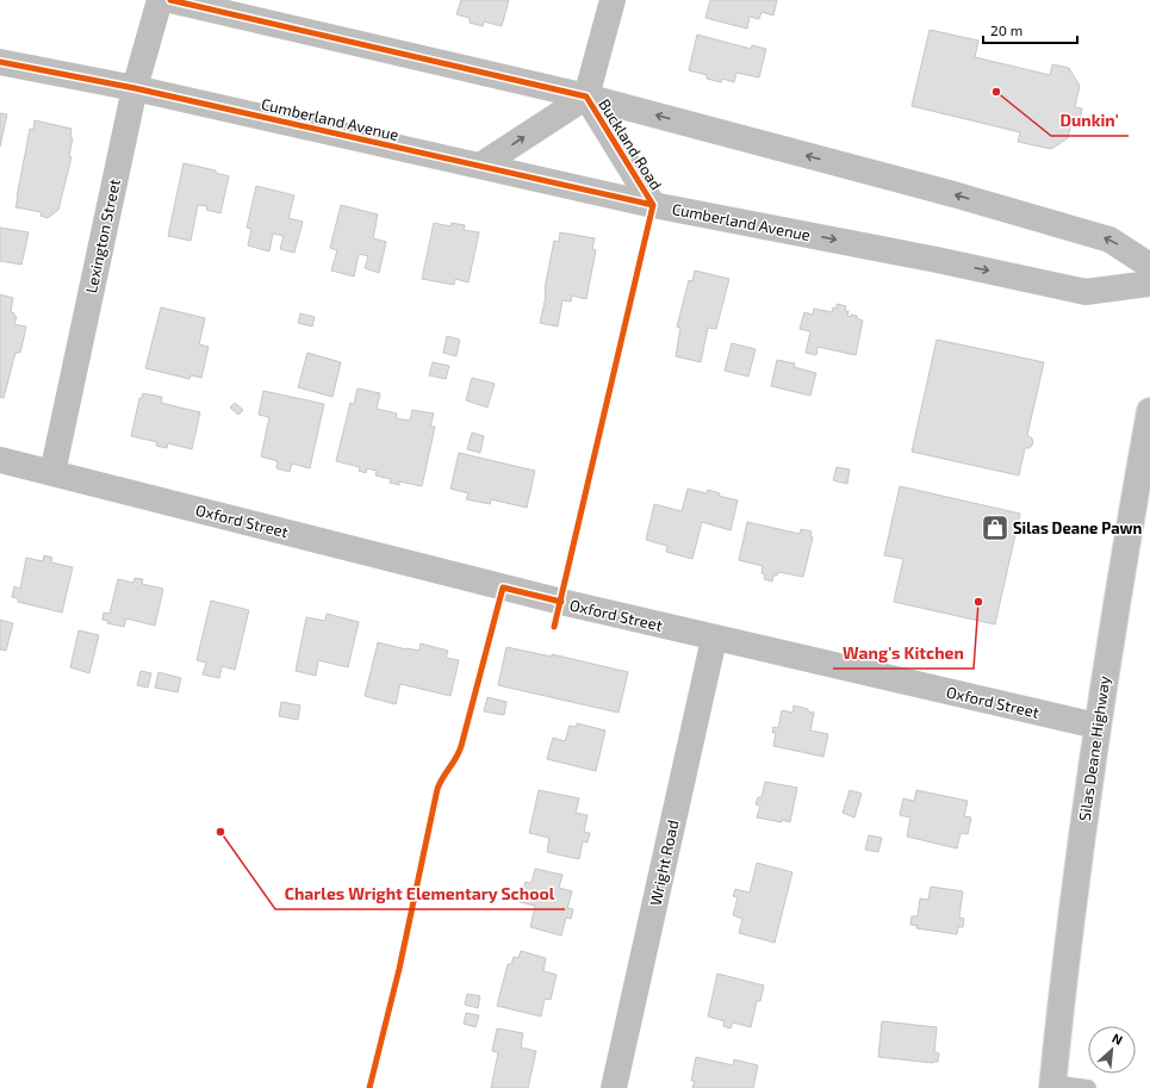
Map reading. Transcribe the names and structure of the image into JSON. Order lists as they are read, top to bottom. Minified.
{"streets":{"street":["Cumberland Avenue","Buckland Road","Lexington Street","Oxford Street","Silas Deane Highway","Wright Road"]},"crossings":[["Cumberland Avenue","Buckland Road"],["Cumberland Avenue","Lexington Street"],["Lexington Street","Oxford Street"],["Oxford Street","Silas Deane Highway"],["Oxford Street","Wright Road"]],"one_way":["Buckland Road"],"places":{"other":["Dunkin'","Wang's Kitchen","Charles Wright Elementary School"],"shop":["Silas Deane Pawn"]},"scale_bar":"20 m","north":"top right"}
